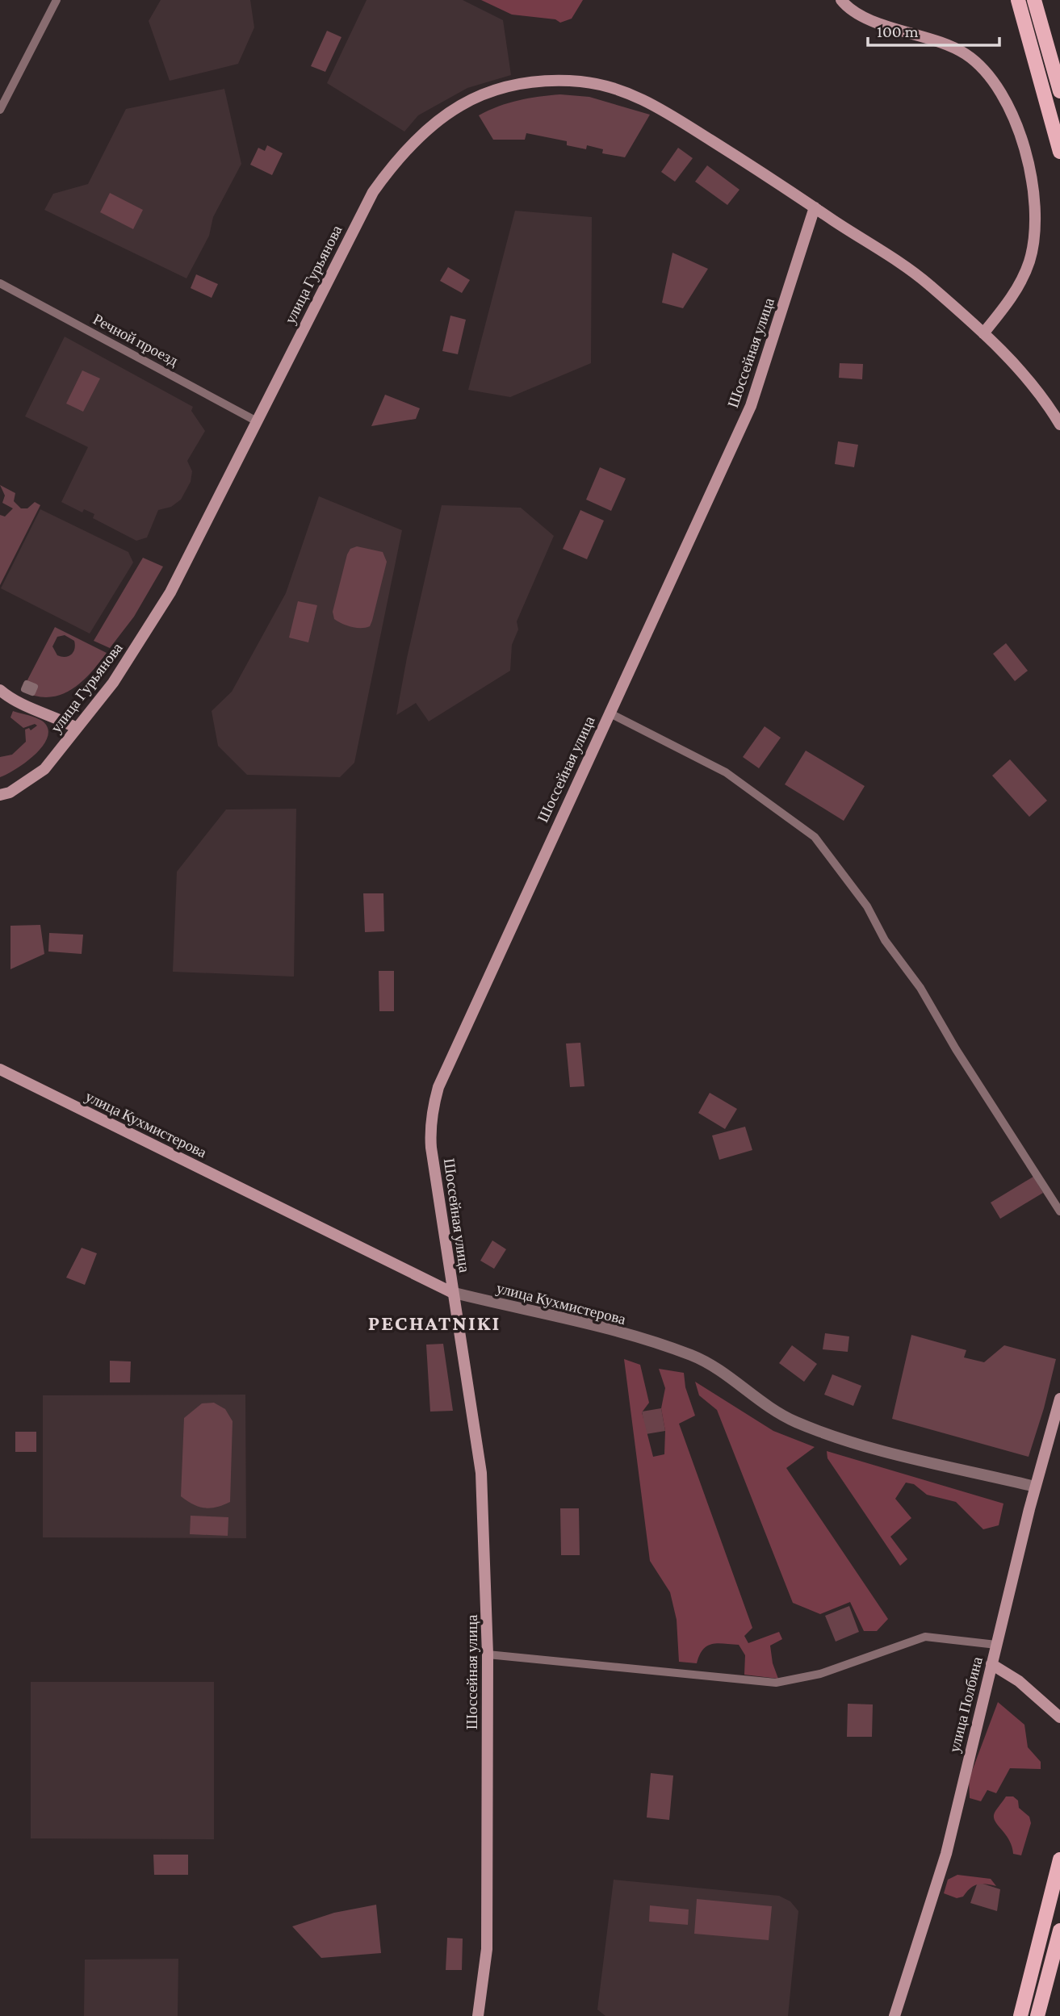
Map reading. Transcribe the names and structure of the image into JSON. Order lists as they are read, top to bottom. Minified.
{"streets":{"main road":["улица Гурьянова","Шоссейная улица","улица Кухмистерова","улица Полбина"],"street":["Речной проезд"]},"crossings":[["улица Гурьянова","Речной проезд"],["улица Гурьянова","Шоссейная улица"],["Шоссейная улица","улица Кухмистерова"],["улица Кухмистерова","улица Полбина"]],"districts":["PECHATNIKI"],"scale_bar":"100 m"}
